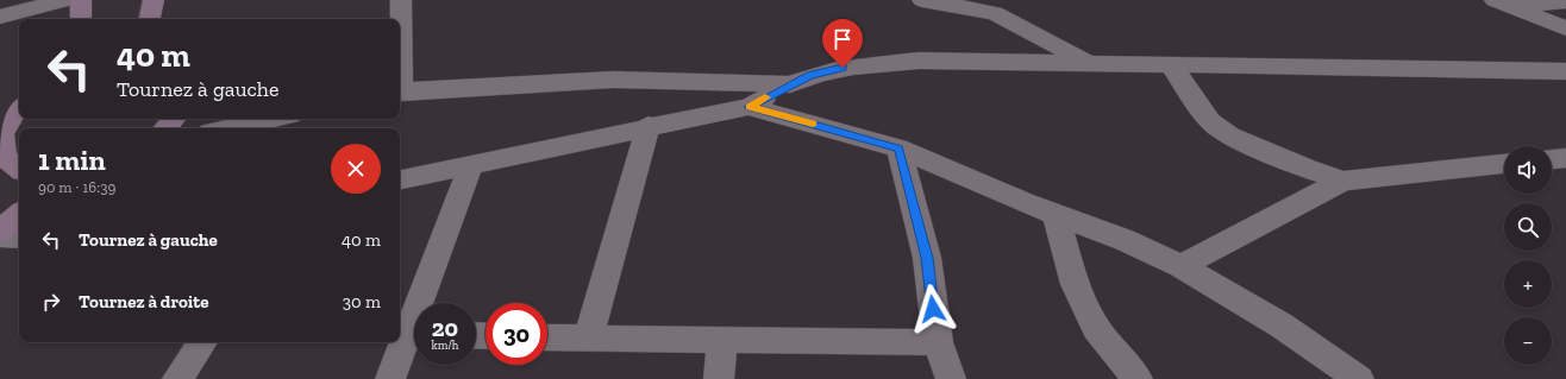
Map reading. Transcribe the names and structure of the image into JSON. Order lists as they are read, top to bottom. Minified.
{"page":{"turn":["40 m","Tournez à gauche"],"heading":["1 min","90 m · 16:39"],"map_buttons":["+","−"],"list":[{"name":"Tournez à gauche","value":"40 m"},{"name":"Tournez à droite","value":"30 m"}],"speed":"20 km/h","limit":"30"}}
